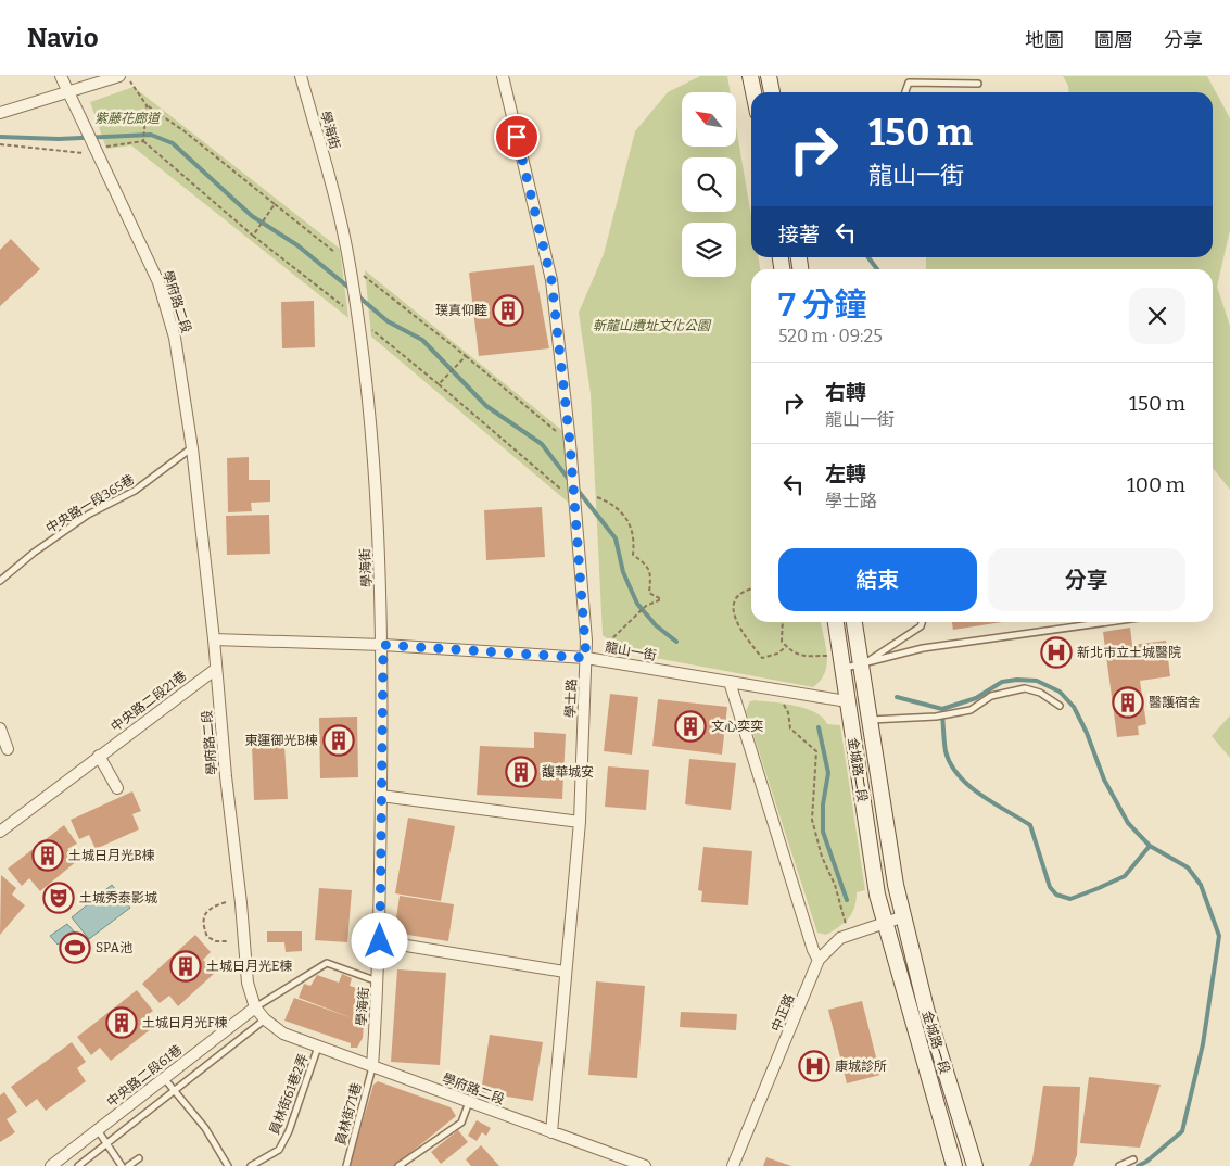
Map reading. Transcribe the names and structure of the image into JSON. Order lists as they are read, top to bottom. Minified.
{"streets":{"main road":["金城路二段","金城路一段"],"street":["學海街","學府路二段","龍山一街","學士路","中央路二段21巷","中正路","中央路二段61巷"],"lane":["中央路一段365巷","員林街61巷2弄","員林街71巷"]},"crossings":[["學海街","學府路二段"],["學海街","龍山一街"],["學海街","員林街71巷"],["學府路二段","中央路一段365巷"],["學府路二段","龍山一街"],["學府路二段","學士路"],["學府路二段","中央路二段21巷"],["學府路二段","中央路二段61巷"],["學府路二段","員林街61巷2弄"],["學府路二段","員林街71巷"],["龍山一街","學士路"],["龍山一街","金城路二段"],["金城路二段","中正路"],["金城路二段","金城路一段"],["中正路","金城路一段"]],"parks":["紫藤花廊道","斬龍山遺址文化公園"],"places":{"building":["璞真仰睦","醫護宿舍","文心奕奕","東運御光B棟","馥華城安","土城日月光B棟","土城日月光E棟","土城日月光F棟"],"hospital":["新北市立土城醫院","康城診所"],"theatre":["土城秀泰影城"],"sports":["SPA池"]},"north":"top left","page":{"header":"Navio","nav":["地圖","圖層","分享"],"turn":["150 m","龍山一街"],"then":"接著","heading":["7 分鐘","520 m · 09:25"],"list":[{"name":"右轉","note":"龍山一街","value":"150 m"},{"name":"左轉","note":"學士路","value":"100 m"}],"buttons":["結束","分享"]}}
